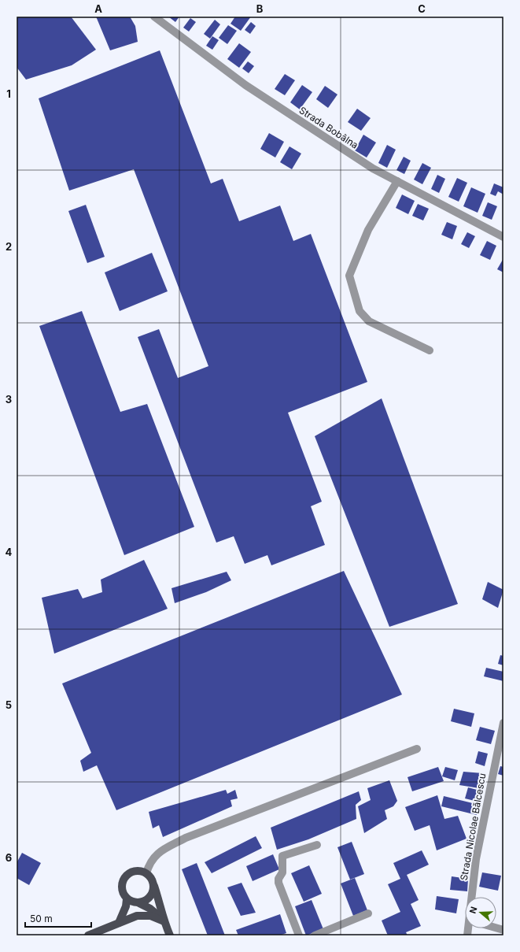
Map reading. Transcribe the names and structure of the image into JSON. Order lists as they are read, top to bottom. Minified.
{"streets":{"street":["Strada Bobâlna","Strada Nicolae Bălcescu"]},"scale_bar":"50 m","north":"left","grid":{"columns":["A","B","C"],"rows":["1","2","3","4","5","6"]}}
